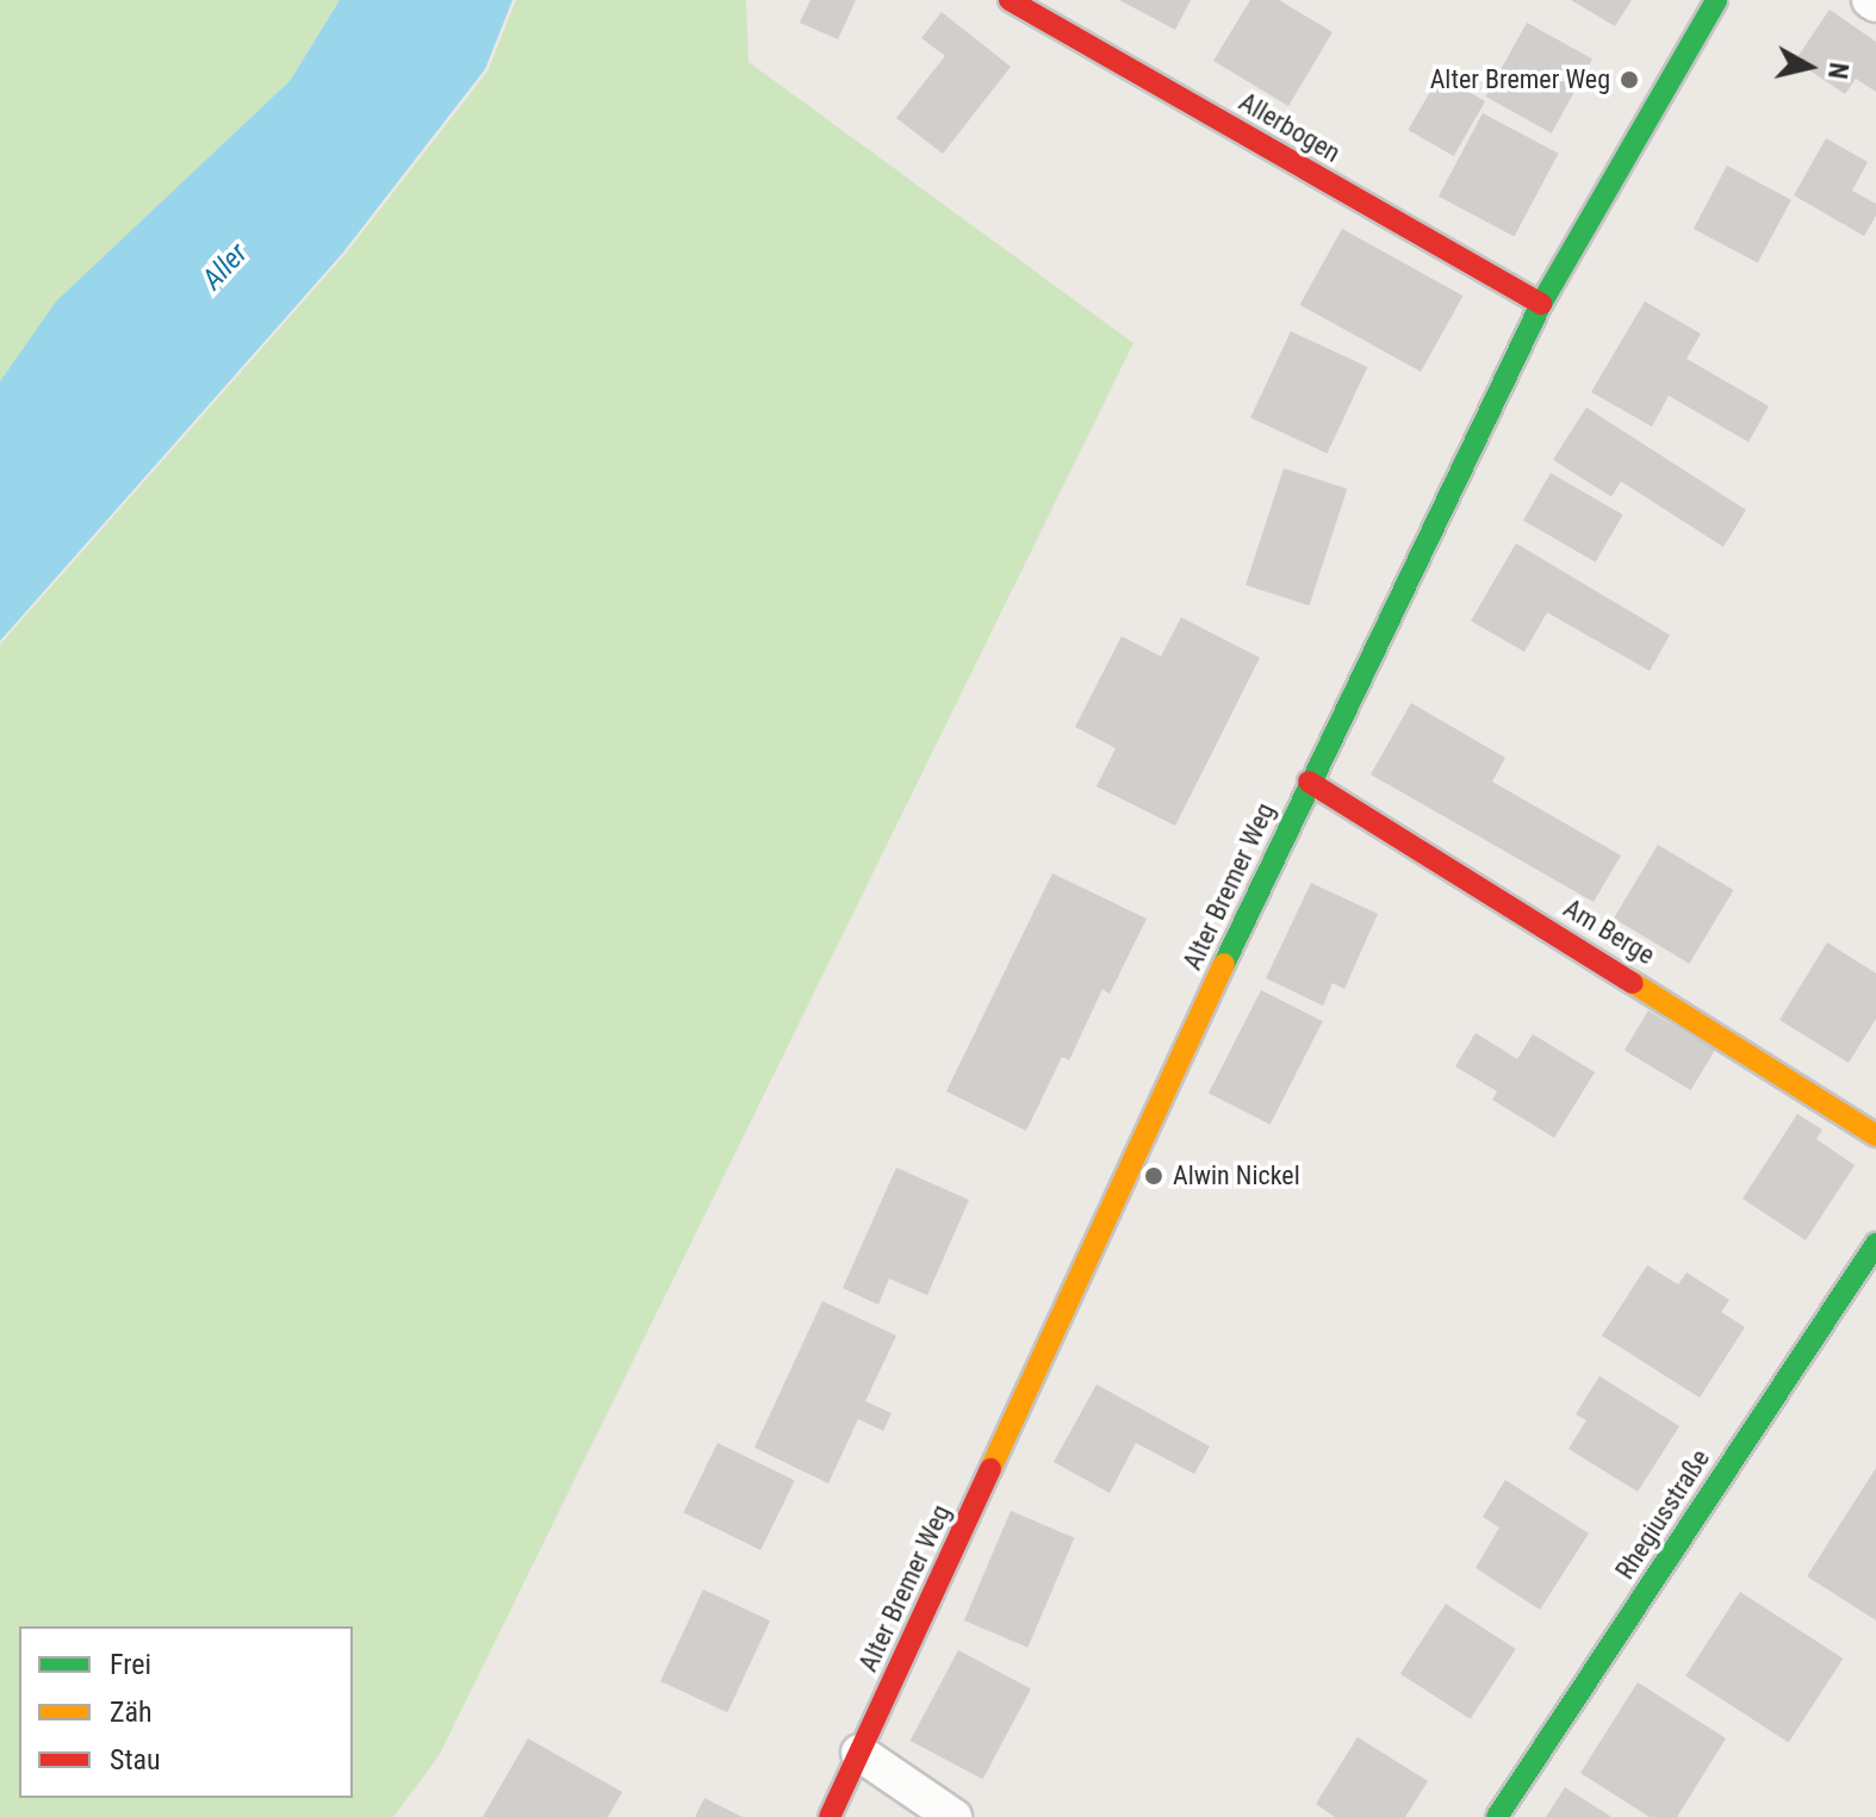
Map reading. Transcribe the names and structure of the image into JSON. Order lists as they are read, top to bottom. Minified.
{"streets":{"street":["Allerbogen","Alter Bremer Weg","Am Berge","Rhegiusstraße"]},"crossings":[["Allerbogen","Alter Bremer Weg"],["Alter Bremer Weg","Am Berge"]],"water":["Aller"],"places":["Alter Bremer Weg","Alwin Nickel"],"legend":["Frei","Zäh","Stau"],"north":"right"}
